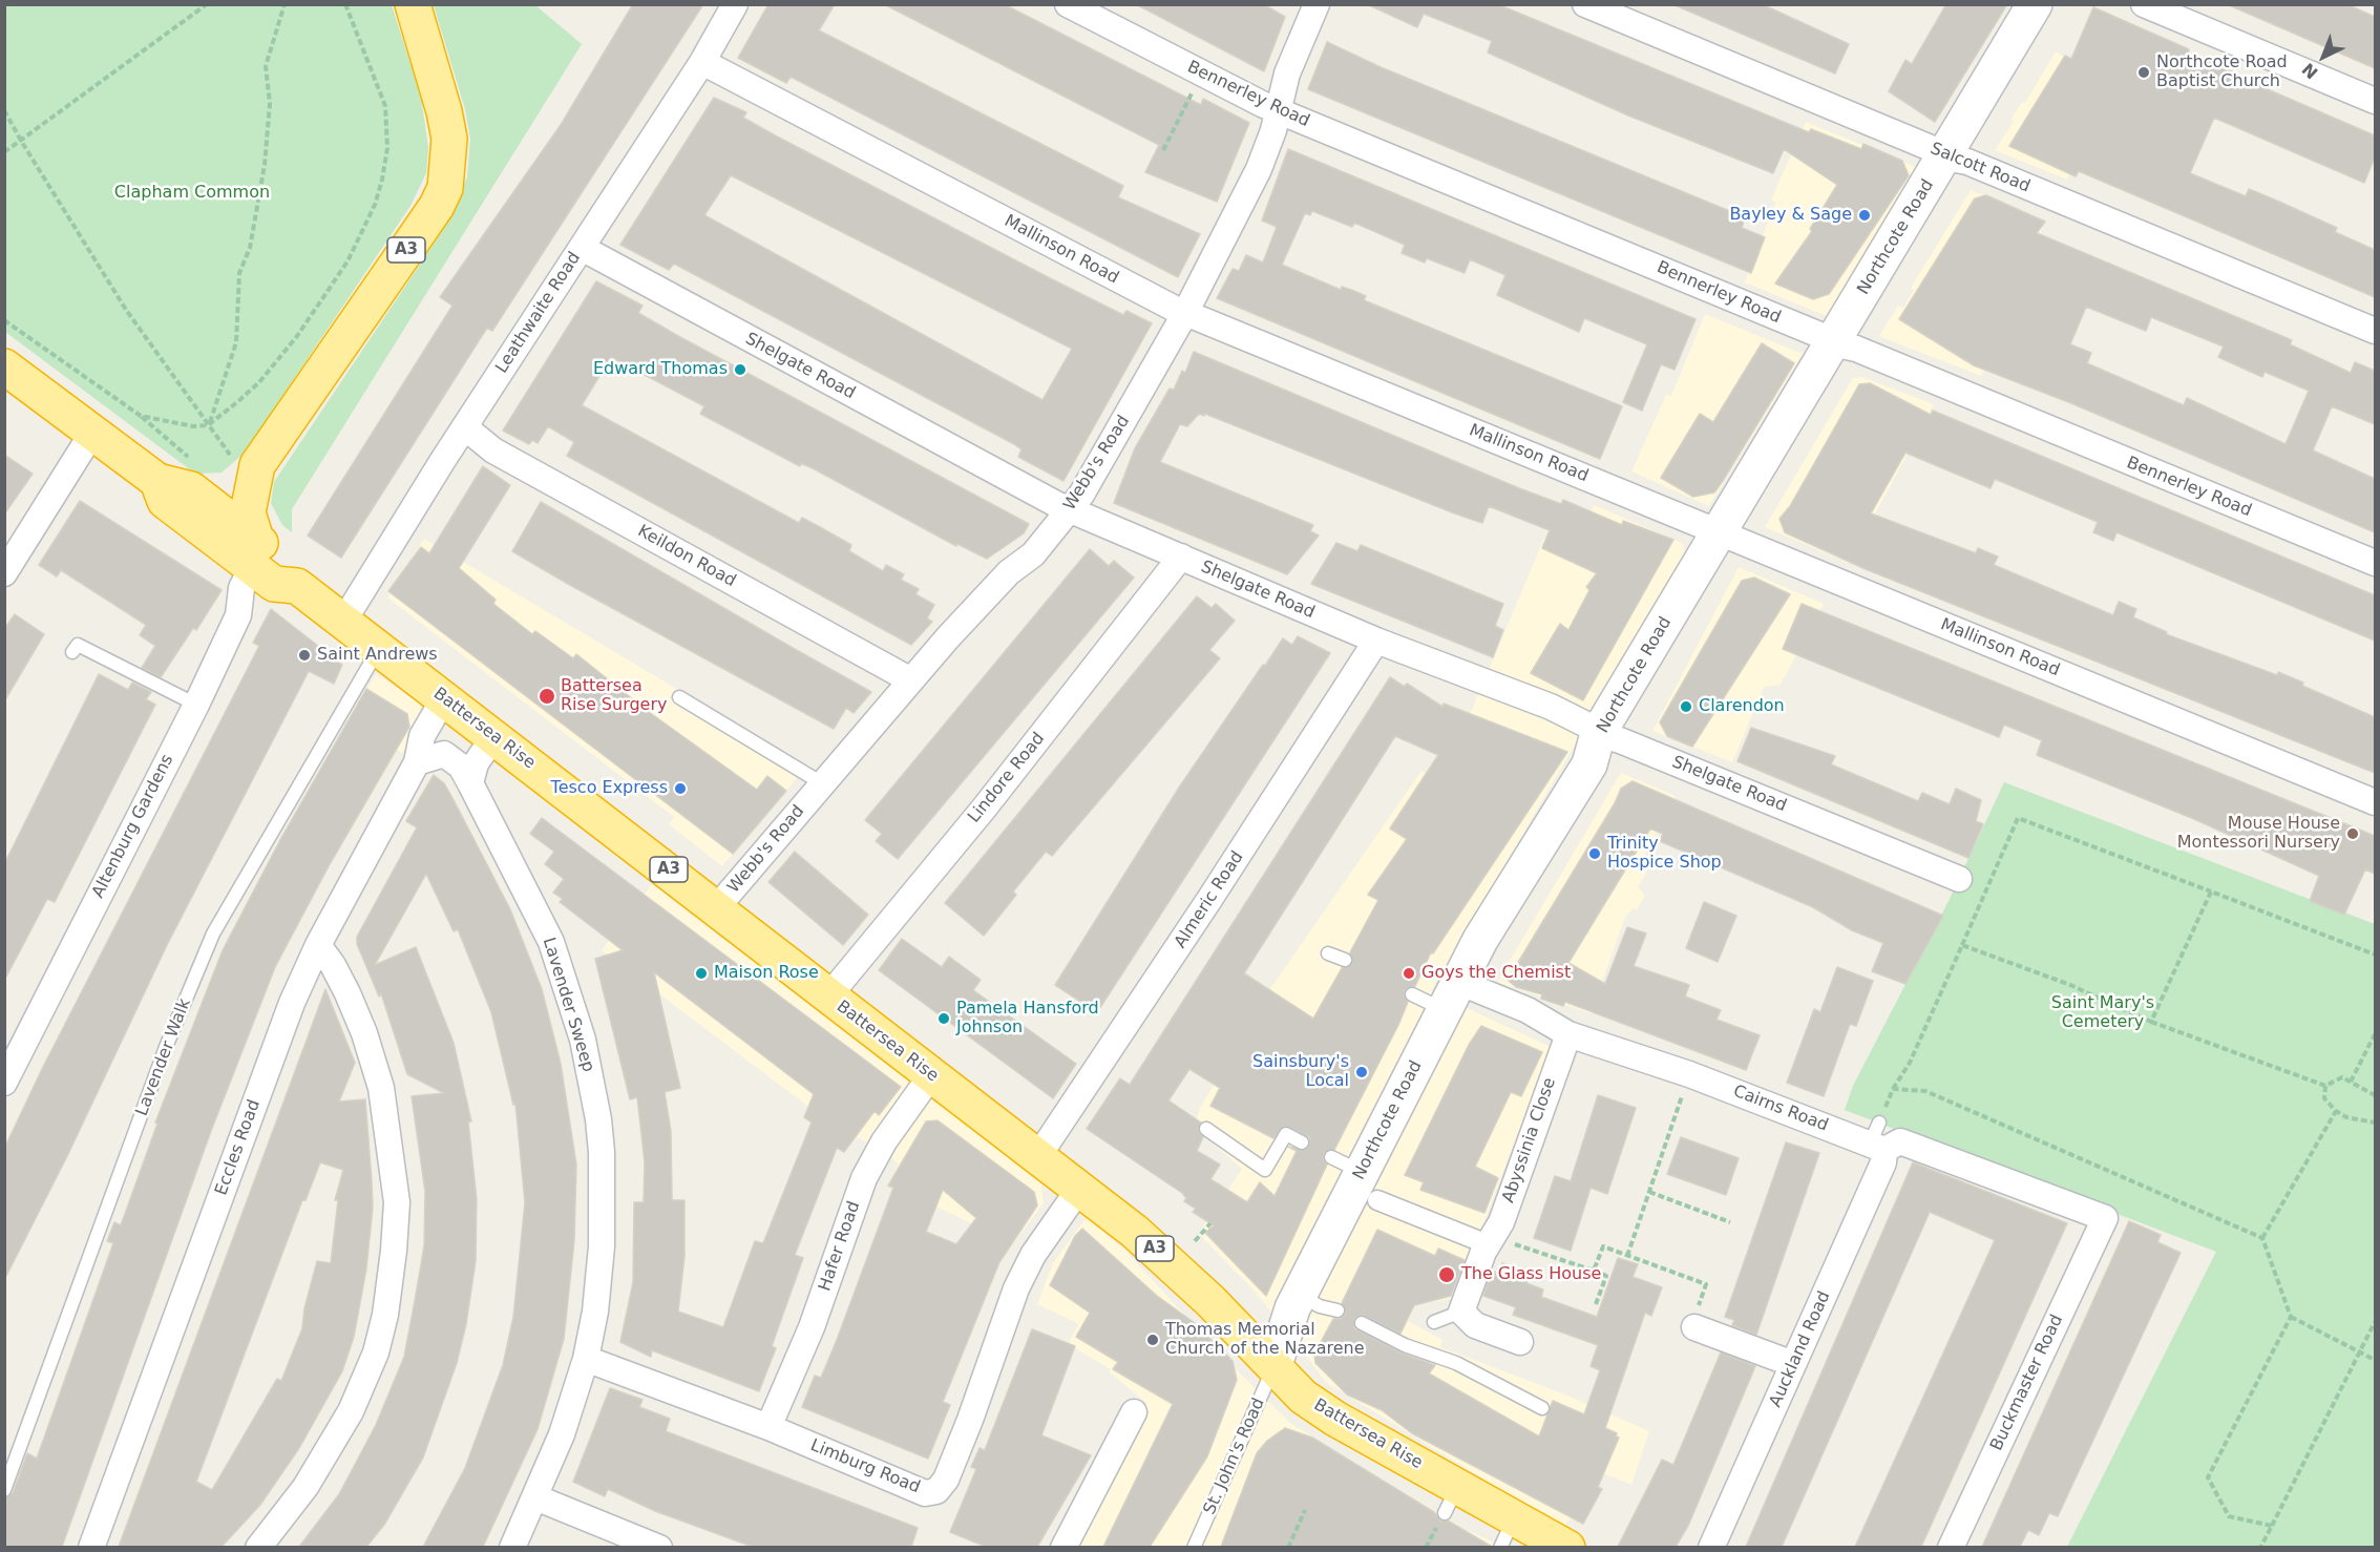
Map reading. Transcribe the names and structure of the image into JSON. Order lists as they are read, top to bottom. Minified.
{"streets":{"highway":["A3","Battersea Rise"],"main road":["Northcote Road"],"street":["Bennerley Road","Salcott Road","Mallinson Road","Leathwaite Road","Shelgate Road","Webb's Road","Keildon Road","Lindore Road","Altenburg Gardens","Almeric Road","Lavender Sweep","Cairns Road","Abyssinia Close","Eccles Road","Hafer Road","Auckland Road","Buckmaster Road","Limburg Road"],"lane":["Lavender Walk","St. John's Road"]},"crossings":[["Bennerley Road","Northcote Road"],["Bennerley Road","Webb's Road"],["Salcott Road","Northcote Road"],["Northcote Road","Mallinson Road"],["Northcote Road","Shelgate Road"],["Northcote Road","Battersea Rise"],["Northcote Road","Cairns Road"],["Northcote Road","St. John's Road"],["A3","Battersea Rise"],["A3","Altenburg Gardens"],["Mallinson Road","Leathwaite Road"],["Mallinson Road","Webb's Road"],["Leathwaite Road","Shelgate Road"],["Leathwaite Road","Keildon Road"],["Leathwaite Road","Battersea Rise"],["Shelgate Road","Webb's Road"],["Shelgate Road","Lindore Road"],["Shelgate Road","Almeric Road"],["Webb's Road","Keildon Road"],["Webb's Road","Battersea Rise"],["Battersea Rise","Lindore Road"],["Battersea Rise","Altenburg Gardens"],["Battersea Rise","Almeric Road"],["Battersea Rise","Lavender Walk"],["Battersea Rise","Eccles Road"],["Battersea Rise","Hafer Road"],["Battersea Rise","St. John's Road"],["Battersea Rise","Limburg Road"],["Lavender Sweep","Limburg Road"],["Cairns Road","Abyssinia Close"],["Cairns Road","Auckland Road"],["Cairns Road","Buckmaster Road"],["Hafer Road","Limburg Road"]],"parks":["Clapham Common","Saint Mary's Cemetery"],"places":["Northcote Road Baptist Church","Bayley & Sage","Edward Thomas","Saint Andrews","Battersea Rise Surgery","Clarendon","Tesco Express","Mouse House Montessori Nursery","Trinity Hospice Shop","Maison Rose","Goys the Chemist","Pamela Hansford Johnson","Sainsbury's Local","The Glass House","Thomas Memorial Church of the Nazarene"],"north":"bottom left"}
